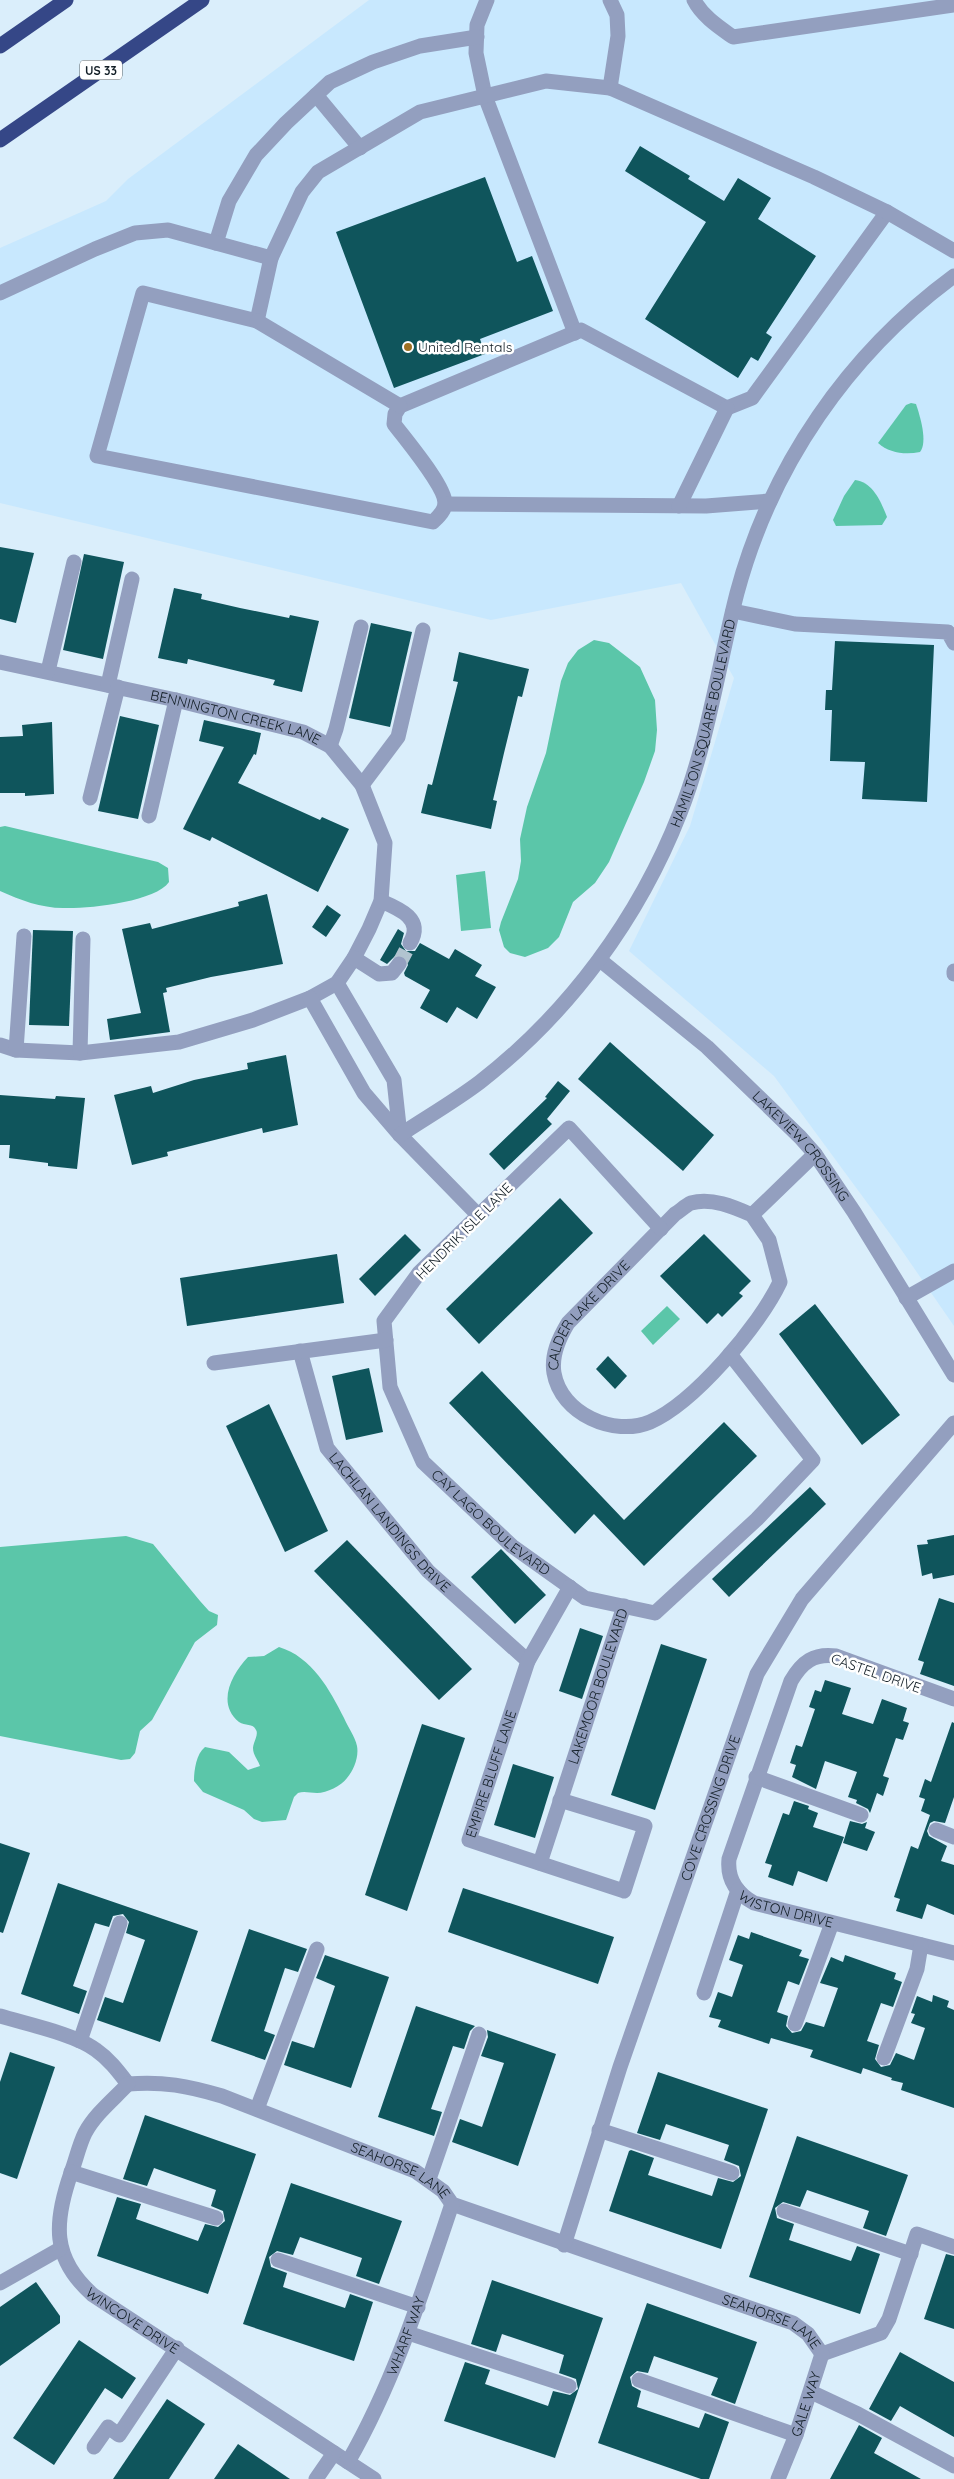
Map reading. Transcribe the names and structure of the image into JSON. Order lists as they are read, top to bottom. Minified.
{"streets":{"highway":["US 33"],"street":["BENNINGTON CREEK LANE","HAMILTON SQUARE BOULEVARD","LAKEVIEW CROSSING","HENDRIK ISLE LANE","CALDER LAKE DRIVE","LACHLAN LANDINGS DRIVE","CAY LAGO BOULEVARD","CASTEL DRIVE","LAKEMOOR BOULEVARD","EMPIRE BLUFF LANE","COVE CROSSING DRIVE","WISTON DRIVE","SEAHORSE LANE","WINCOVE DRIVE","WHARF WAY","GALE WAY"]},"crossings":[["HAMILTON SQUARE BOULEVARD","LAKEVIEW CROSSING"],["HENDRIK ISLE LANE","CALDER LAKE DRIVE"],["HENDRIK ISLE LANE","CAY LAGO BOULEVARD"],["CALDER LAKE DRIVE","LAKEMOOR BOULEVARD"],["LACHLAN LANDINGS DRIVE","EMPIRE BLUFF LANE"],["CAY LAGO BOULEVARD","LAKEMOOR BOULEVARD"],["CAY LAGO BOULEVARD","EMPIRE BLUFF LANE"],["CASTEL DRIVE","WISTON DRIVE"],["LAKEMOOR BOULEVARD","EMPIRE BLUFF LANE"],["COVE CROSSING DRIVE","SEAHORSE LANE"],["SEAHORSE LANE","WINCOVE DRIVE"],["SEAHORSE LANE","WHARF WAY"],["SEAHORSE LANE","GALE WAY"],["WINCOVE DRIVE","WHARF WAY"]],"places":["United Rentals"]}
